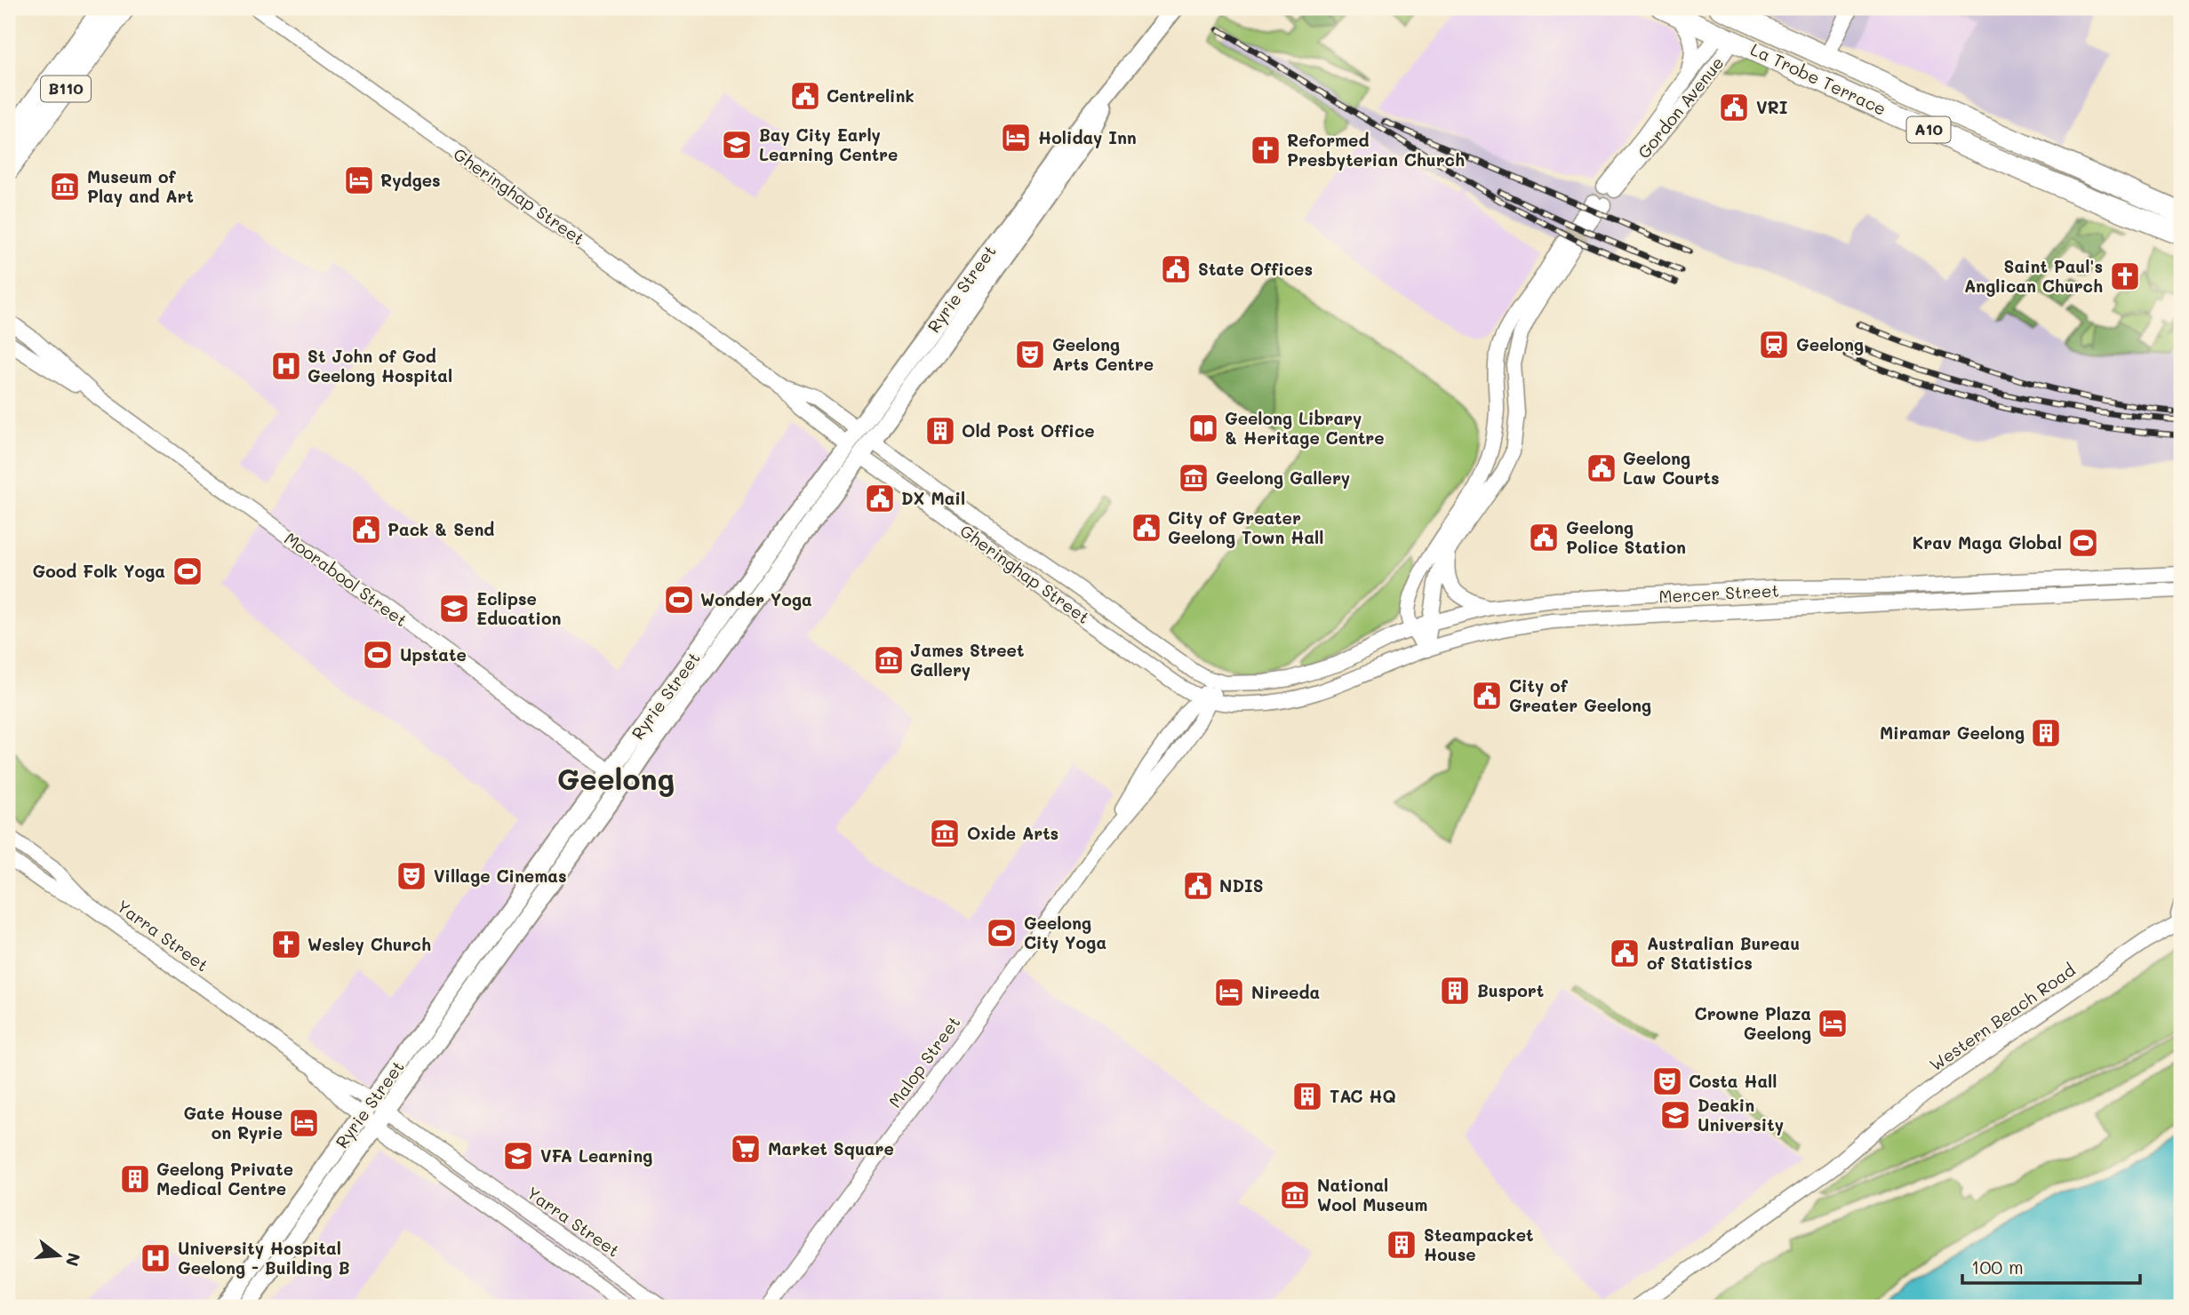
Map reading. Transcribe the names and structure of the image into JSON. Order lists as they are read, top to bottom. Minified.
{"streets":{"highway":["La Trobe Terrace","B110","Gordon Avenue","A10"],"main road":["Ryrie Street","Moorabool Street"],"street":["Gheringhap Street","Mercer Street","Yarra Street","Western Beach Road","Malop Street"]},"crossings":[["La Trobe Terrace","Gordon Avenue"],["Gheringhap Street","Ryrie Street"],["Gheringhap Street","Mercer Street"],["Gheringhap Street","Malop Street"],["Ryrie Street","Moorabool Street"],["Ryrie Street","Yarra Street"]],"districts":["Geelong"],"places":{"public building":["Centrelink","VRI","State Offices","Geelong Law Courts","DX Mail","City of Greater Geelong Town Hall","Pack & Send","Geelong Police Station","City of Greater Geelong","NDIS","Australian Bureau of Statistics"],"hotel":["Holiday Inn","Rydges","Nireeda","Crowne Plaza Geelong","Gate House on Ryrie"],"school or university":["Bay City Early Learning Centre","Eclipse Education","Deakin University","VFA Learning"],"church":["Reformed Presbyterian Church","Saint Paul's Anglican Church","Wesley Church"],"museum":["Museum of Play and Art","Geelong Gallery","James Street Gallery","Oxide Arts","National Wool Museum"],"station":["Geelong"],"theatre":["Geelong Arts Centre","Village Cinemas","Costa Hall"],"hospital":["St John of God Geelong Hospital","University Hospital Geelong - Building B"],"library":["Geelong Library & Heritage Centre"],"building":["Old Post Office","Miramar Geelong","Busport","TAC HQ","Geelong Private Medical Centre","Steampacket House"],"sports":["Krav Maga Global","Good Folk Yoga","Wonder Yoga","Upstate","Geelong City Yoga"],"supermarket":["Market Square"]},"scale_bar":"100 m","north":"right"}
